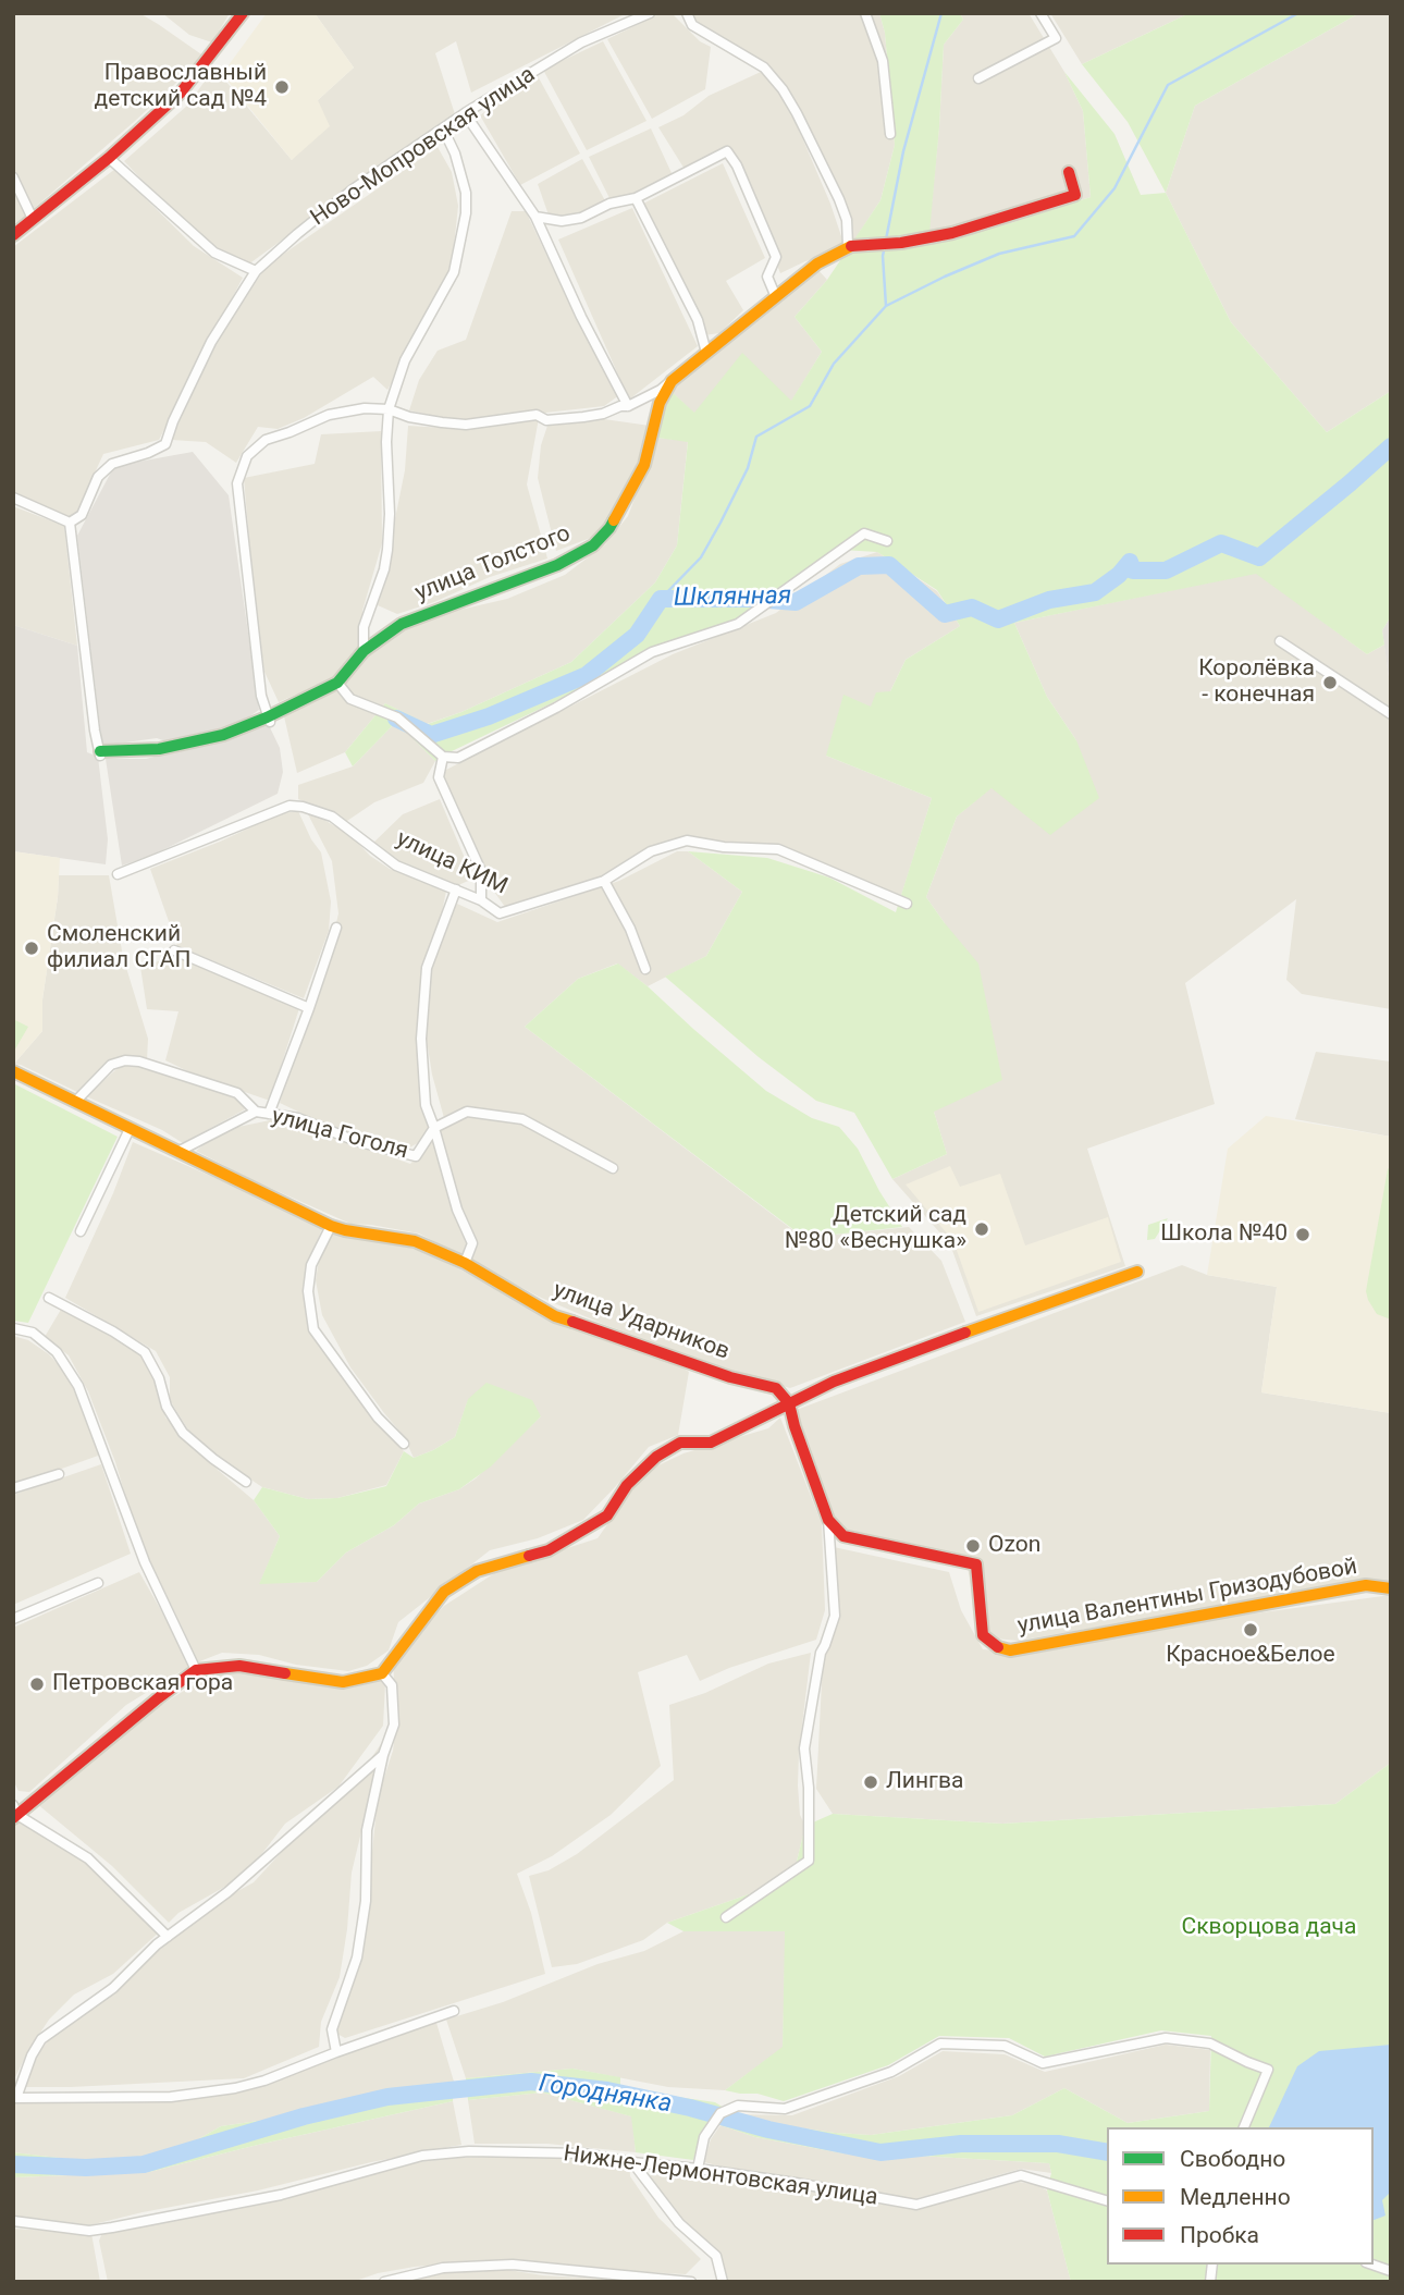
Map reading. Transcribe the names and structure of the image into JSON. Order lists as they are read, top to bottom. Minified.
{"streets":{"street":["Ново-Мопровская улица","улица Толстого","улица КИМ","улица Гоголя","улица Ударников","улица Валентины Гризодубовой","Нижне-Лермонтовская улица"]},"crossings":[["улица Гоголя","улица Ударников"]],"water":["Шклянная","Городнянка"],"parks":["Скворцова дача"],"places":["Православный детский сад №4","Королёвка - конечная","Смоленский филиал СГАП","Детский сад №80 «Веснушка»","Школа №40","Ozon","Красное&Белое","Петровская гора","Лингва"],"legend":["Свободно","Медленно","Пробка"]}
